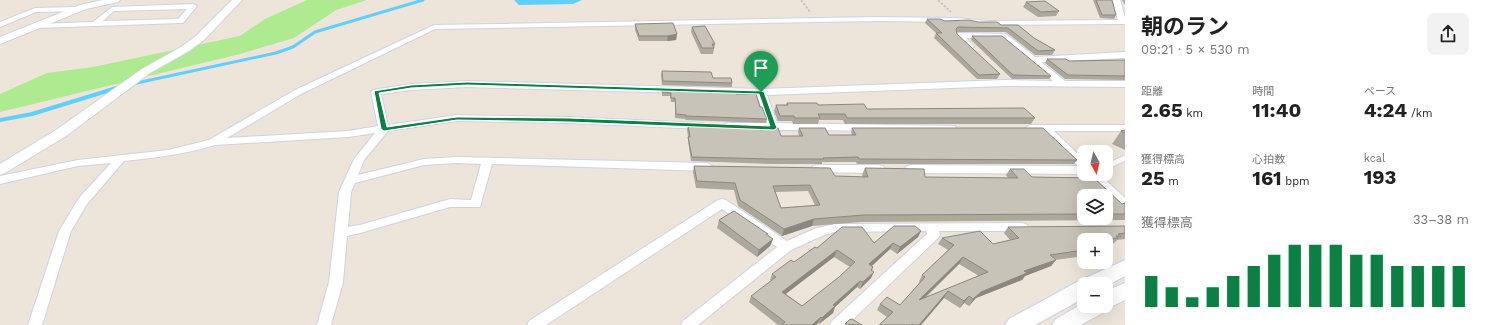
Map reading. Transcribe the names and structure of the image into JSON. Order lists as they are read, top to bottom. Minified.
{"north":"bottom","page":{"heading":["朝のラン","09:21 · 5 × 530 m"],"stats":[["距離","2.65 km"],["時間","11:40"],["ペース","4:24 /km"],["獲得標高","25 m"],["心拍数","161 bpm"],["kcal","193"]],"map_buttons":["+","−"],"chart":["獲得標高","33–38 m"]}}
